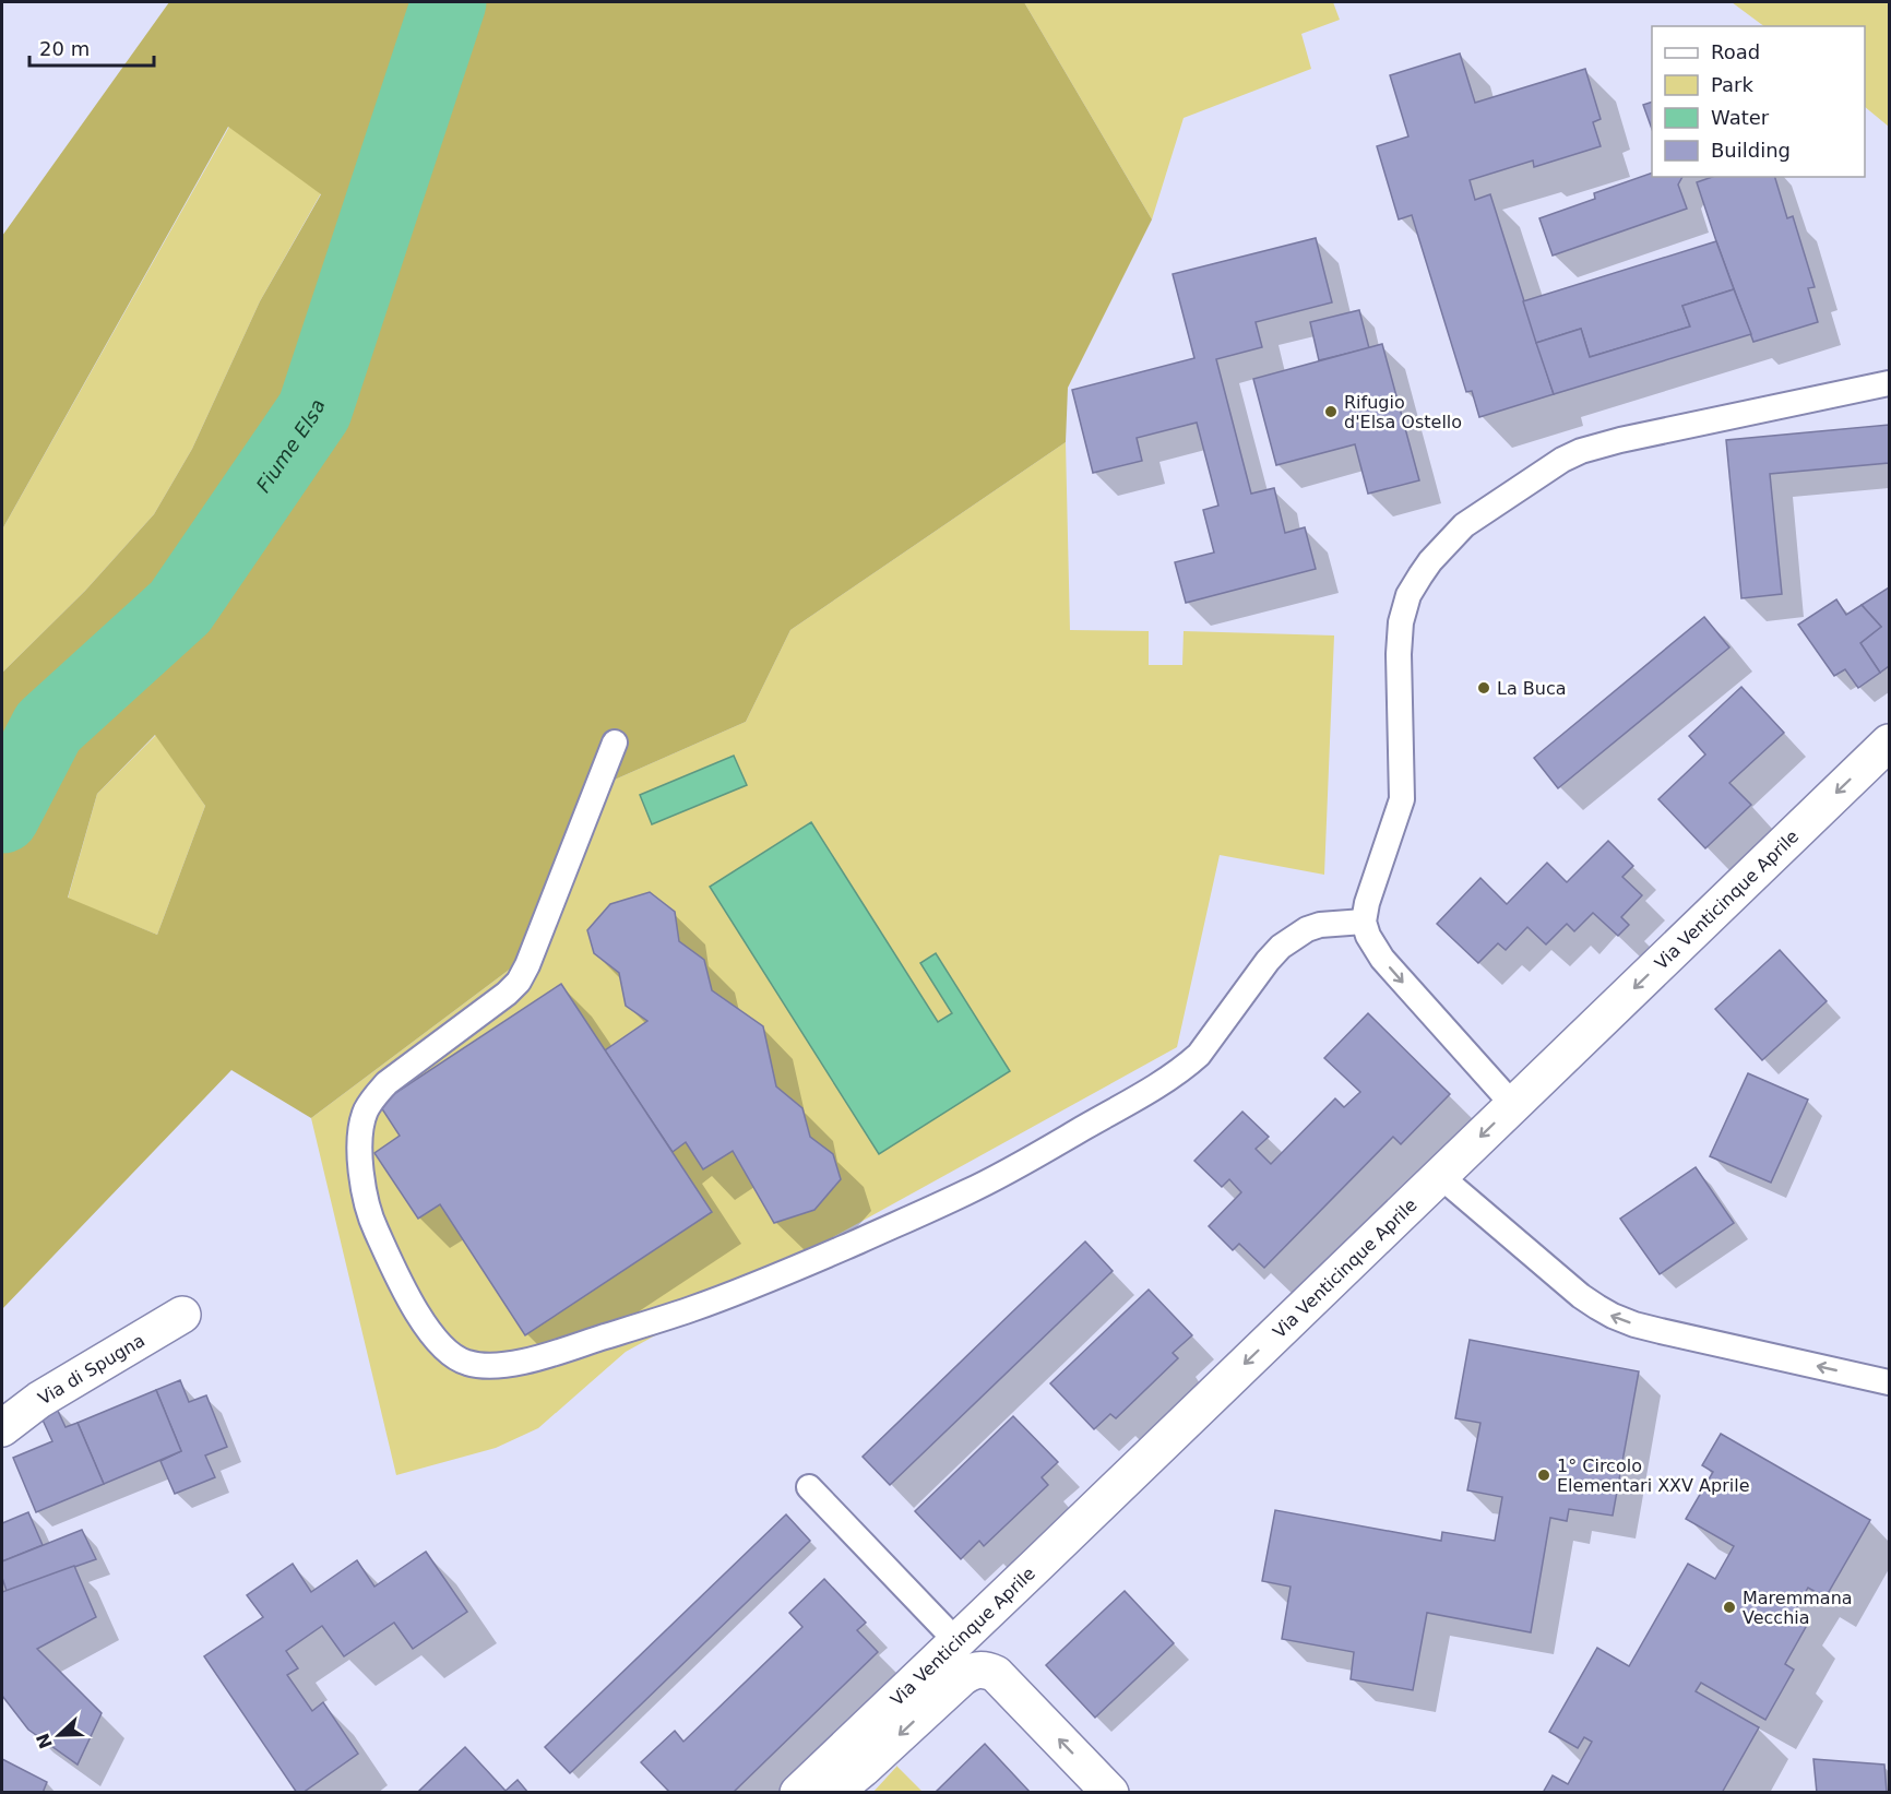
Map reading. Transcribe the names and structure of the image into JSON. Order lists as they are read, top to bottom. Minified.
{"streets":{"main road":["Via Venticinque Aprile","Via di Spugna"]},"one_way":["Via Venticinque Aprile"],"water":["Fiume Elsa"],"places":["Rifugio d'Elsa Ostello","La Buca","1° Circolo Elementari XXV Aprile","Maremmana Vecchia"],"legend":["Road","Park","Water","Building"],"scale_bar":"20 m","north":"left"}
